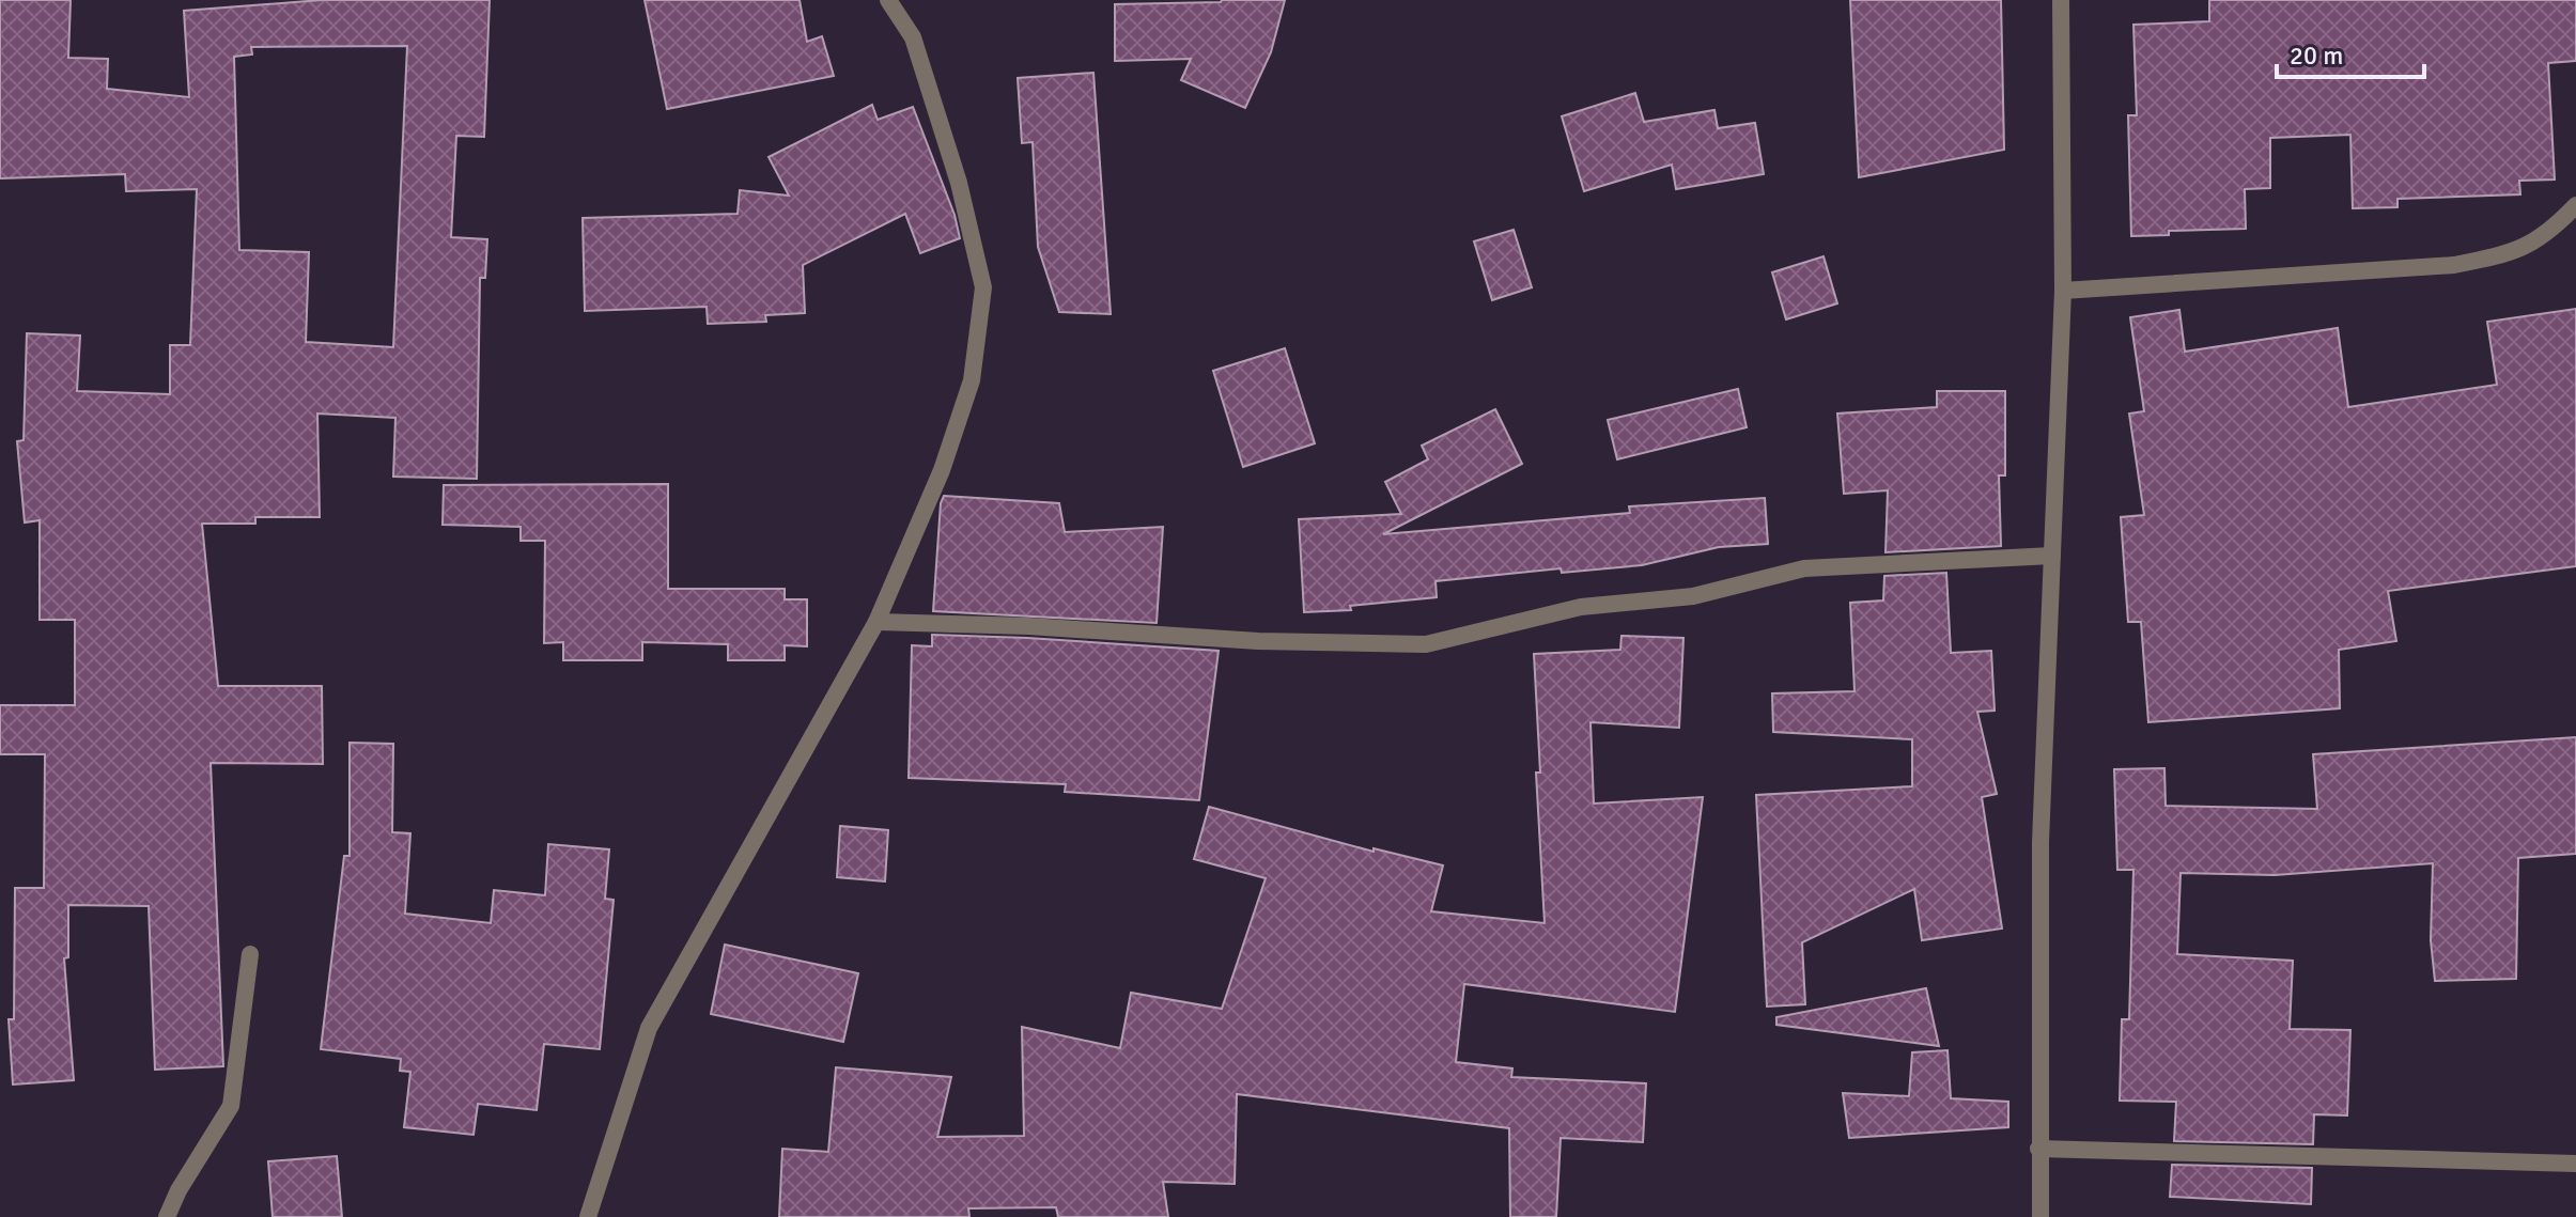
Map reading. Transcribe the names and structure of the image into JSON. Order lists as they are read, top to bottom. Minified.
{"scale_bar":"20 m"}
